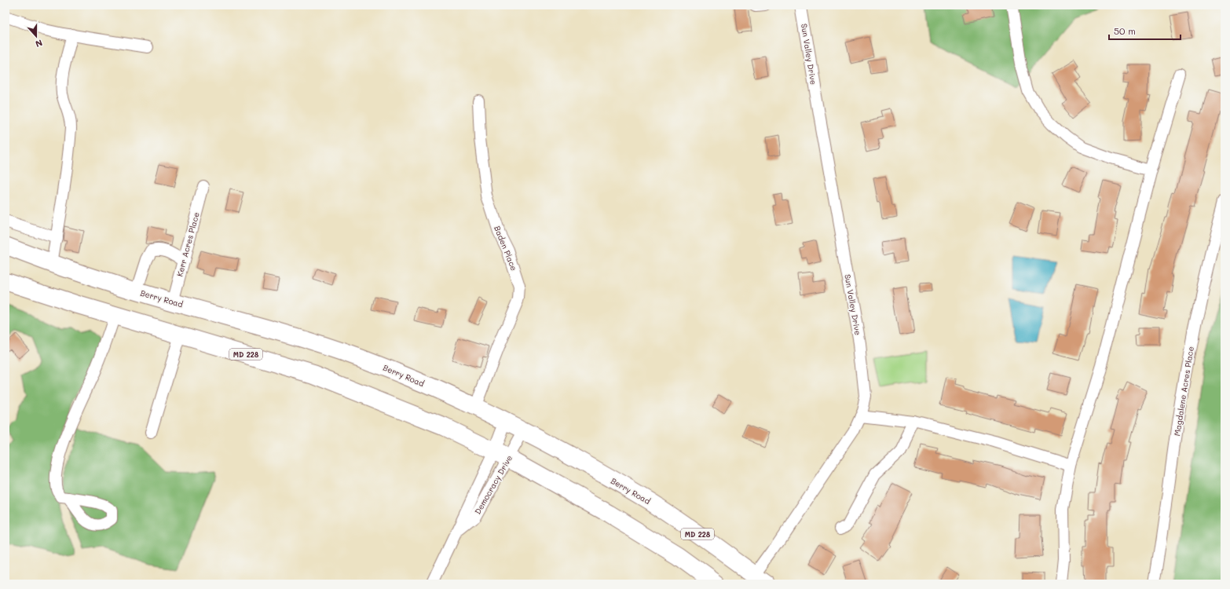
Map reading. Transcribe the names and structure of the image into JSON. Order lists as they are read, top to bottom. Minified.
{"streets":{"highway":["Berry Road","MD 228"],"street":["Sun Valley Drive","Kerr Acres Place","Baden Place","Magdalene Acres Place","Democracy Drive"]},"crossings":[["Sun Valley Drive","Berry Road"],["Kerr Acres Place","Berry Road"],["Baden Place","Berry Road"],["Berry Road","Democracy Drive"],["MD 228","Democracy Drive"]],"scale_bar":"50 m","north":"bottom"}
